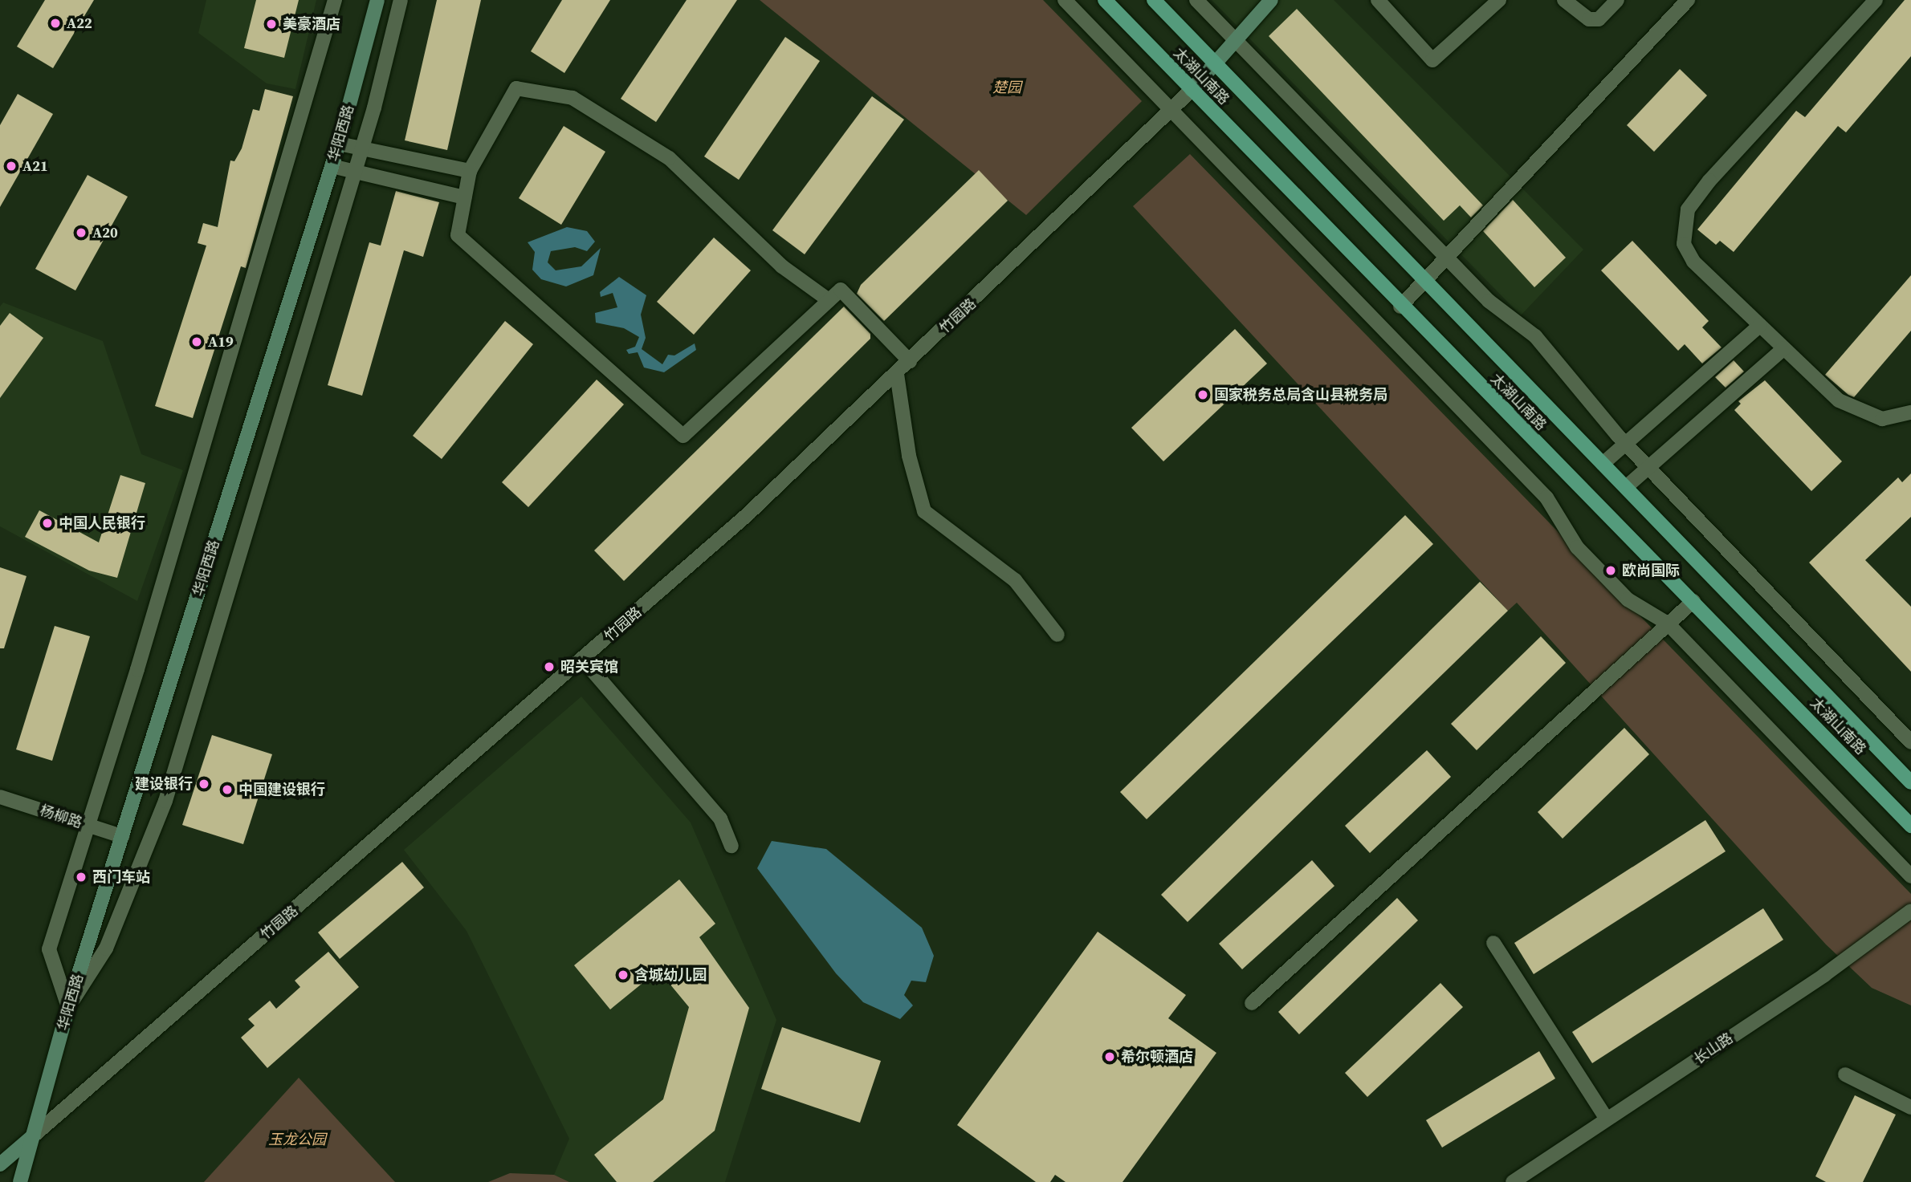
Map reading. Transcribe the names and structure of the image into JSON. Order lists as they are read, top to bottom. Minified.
{"streets":{"main road":["太湖山南路","华阳西路"],"street":["竹园路","杨柳路","长山路"]},"crossings":[["太湖山南路","竹园路"],["华阳西路","竹园路"],["华阳西路","杨柳路"]],"parks":["楚园","玉龙公园"],"places":["A22","美豪酒店","A21","A20","A19","国家税务总局含山县税务局","中国人民银行","欧尚国际","昭关宾馆","建设银行","中国建设银行","西门车站","含城幼儿园","希尔顿酒店"]}
